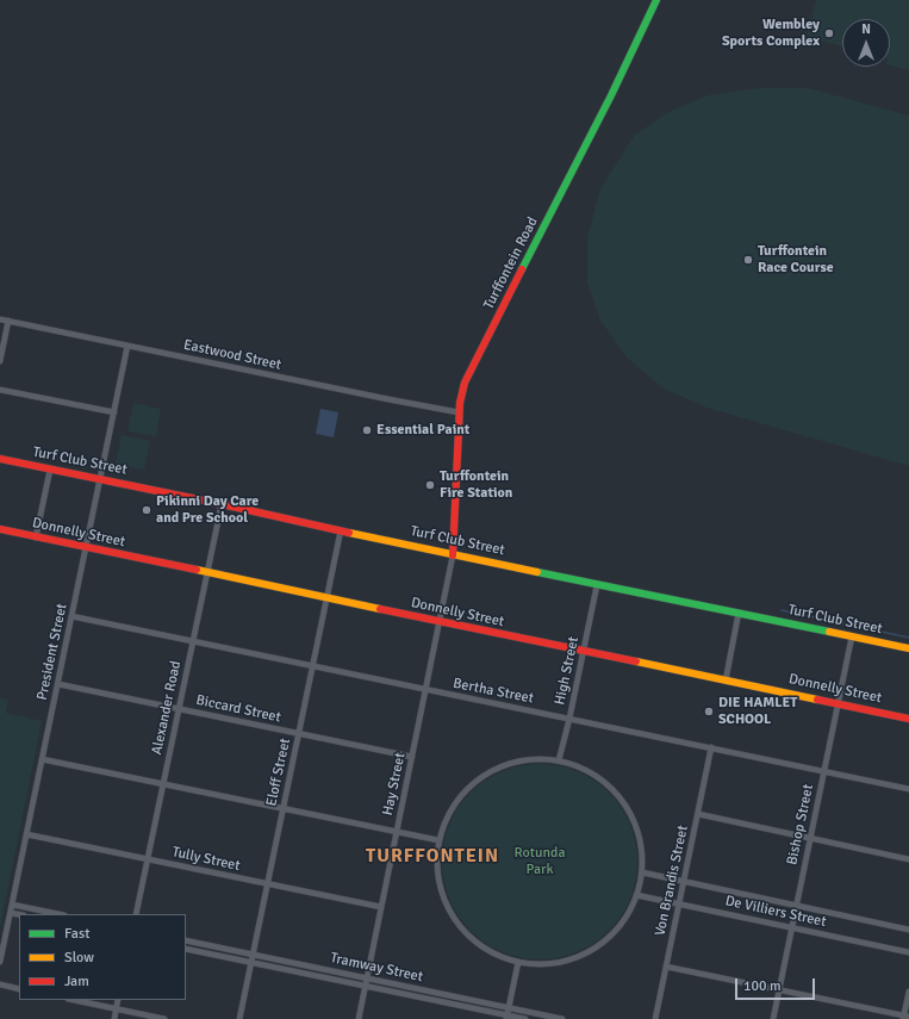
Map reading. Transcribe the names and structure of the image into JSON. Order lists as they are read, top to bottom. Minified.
{"streets":{"street":["Turffontein Road","Eastwood Street","Turf Club Street","Donnelly Street","President Street","High Street","Bertha Street","Alexander Road","Biccard Street","Eloff Street","Hay Street","Bishop Street","Tully Street","Von Brandis Street","De Villiers Street","Tramway Street"]},"crossings":[["Turffontein Road","Eastwood Street"],["Turffontein Road","Turf Club Street"],["Turffontein Road","Hay Street"],["Eastwood Street","President Street"],["Turf Club Street","President Street"],["Turf Club Street","High Street"],["Turf Club Street","Alexander Road"],["Turf Club Street","Eloff Street"],["Turf Club Street","Hay Street"],["Turf Club Street","Bishop Street"],["Donnelly Street","President Street"],["Donnelly Street","High Street"],["Donnelly Street","Alexander Road"],["Donnelly Street","Eloff Street"],["Donnelly Street","Hay Street"],["Donnelly Street","Bishop Street"],["President Street","Bertha Street"],["President Street","Biccard Street"],["President Street","Tully Street"],["High Street","Bertha Street"],["Bertha Street","Alexander Road"],["Bertha Street","Eloff Street"],["Bertha Street","Hay Street"],["Bertha Street","Bishop Street"],["Bertha Street","Von Brandis Street"],["Alexander Road","Biccard Street"],["Alexander Road","Tully Street"],["Biccard Street","Eloff Street"],["Biccard Street","Hay Street"],["Eloff Street","Tully Street"],["Eloff Street","Tramway Street"],["Hay Street","Tully Street"],["Hay Street","Tramway Street"],["Bishop Street","De Villiers Street"],["Von Brandis Street","De Villiers Street"]],"districts":["TURFFONTEIN"],"parks":["Rotunda Park"],"places":["Wembley Sports Complex","Turffontein Race Course","Essential Paint","Turffontein Fire Station","Pikinni Day Care and Pre School","DIE HAMLET SCHOOL"],"legend":["Fast","Slow","Jam"],"scale_bar":"100 m","north":"top"}
